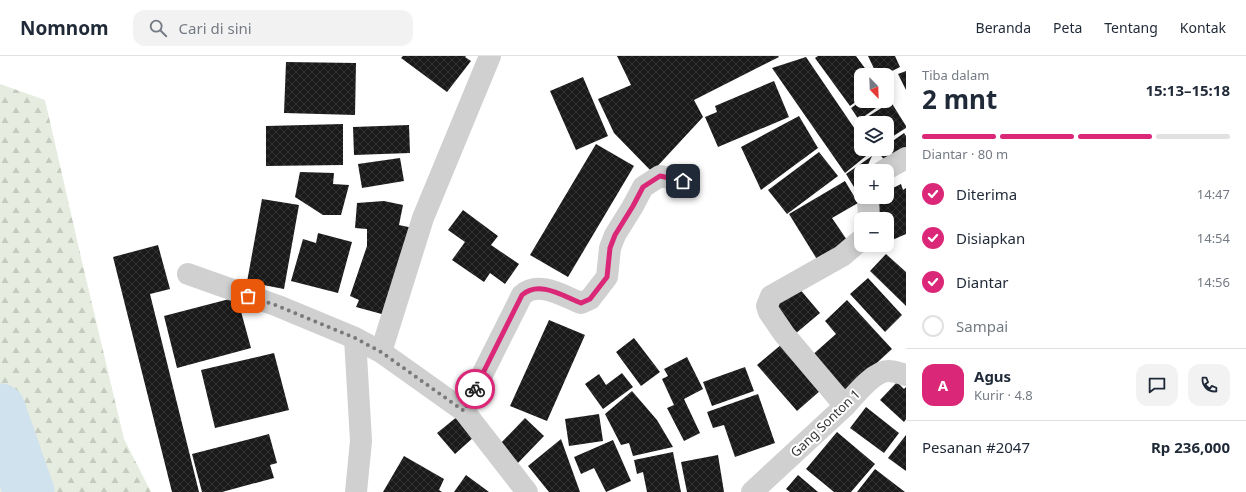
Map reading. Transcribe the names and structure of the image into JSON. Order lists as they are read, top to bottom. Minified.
{"streets":{"street":["Gang Sonton 1"]},"north":"bottom right","page":{"header":"Nomnom","search":"Cari di sini","nav":["Beranda","Peta","Tentang","Kontak"],"heading":["2 mnt","Tiba dalam","15:13–15:18"],"panel":["Agus","Kurir · 4.8","Pesanan #2047","Rp 236,000"],"map_buttons":["+","−"],"bar":"Diantar · 80 m","list":[["Diterima","14:47"],["Disiapkan","14:54"],["Diantar","14:56"],"Sampai"],"round":"A"}}
